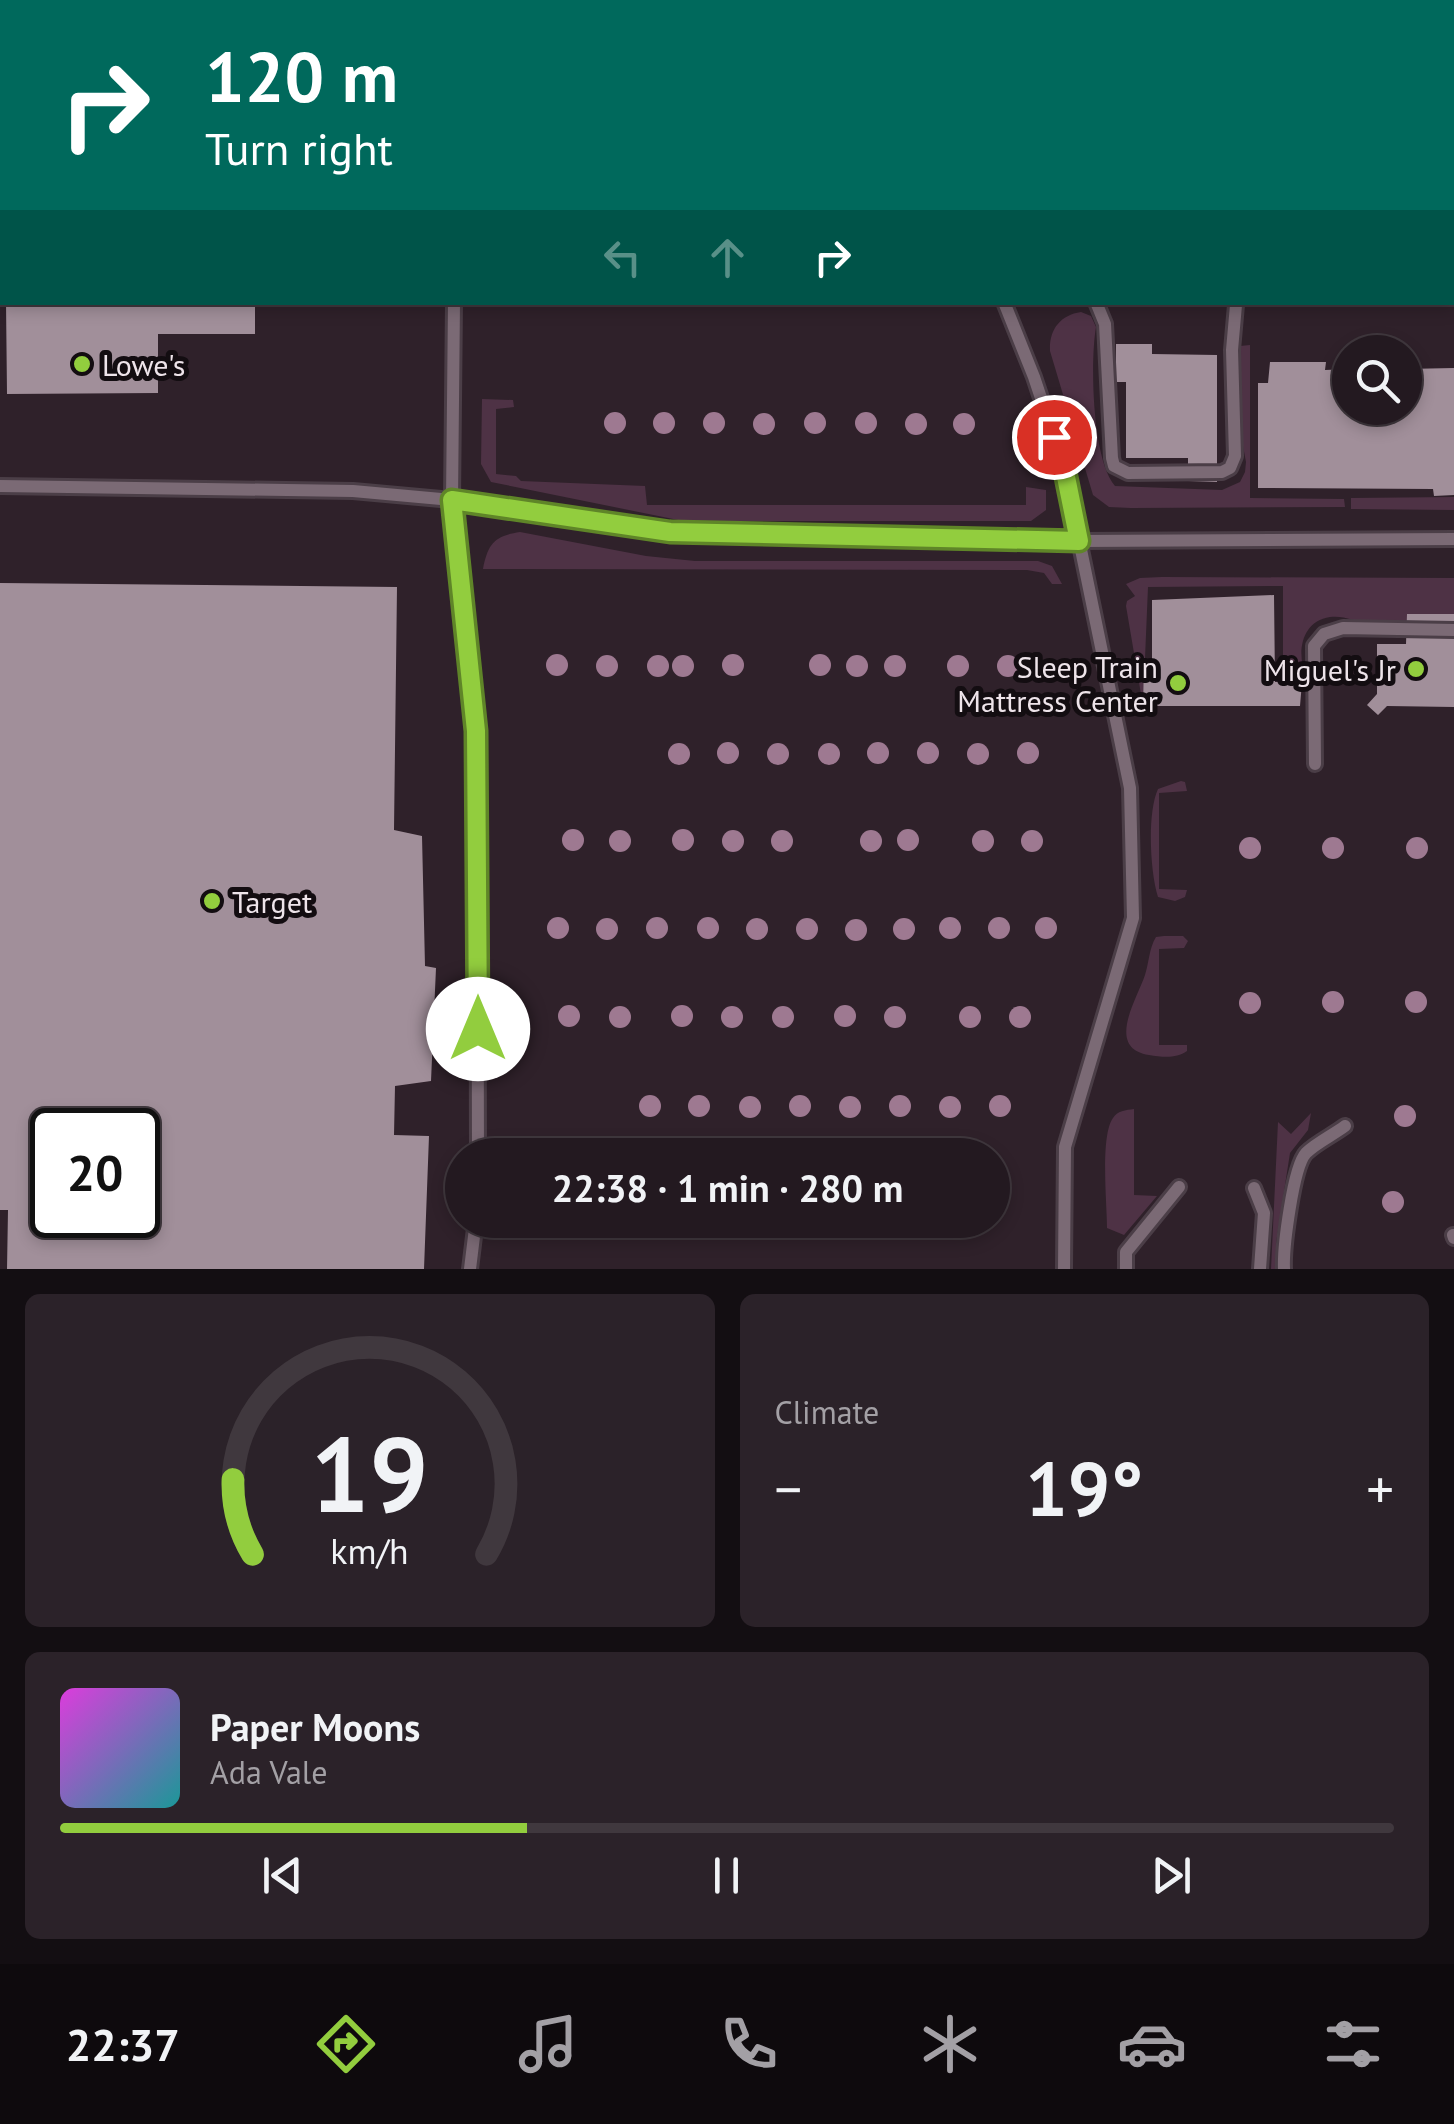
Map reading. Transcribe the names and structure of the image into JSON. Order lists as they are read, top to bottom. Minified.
{"places":["Lowe's","Miguel's Jr","Sleep Train Mattress Center","Target"],"page":{"turn":["120 m","Turn right"],"limit":"20","trip":"22:38 · 1 min · 280 m","tile":"Climate","heat":["−","19°","+"],"song":["Paper Moons","Ada Vale"],"tabs":"22:37","gauge":["19","km/h"]}}
